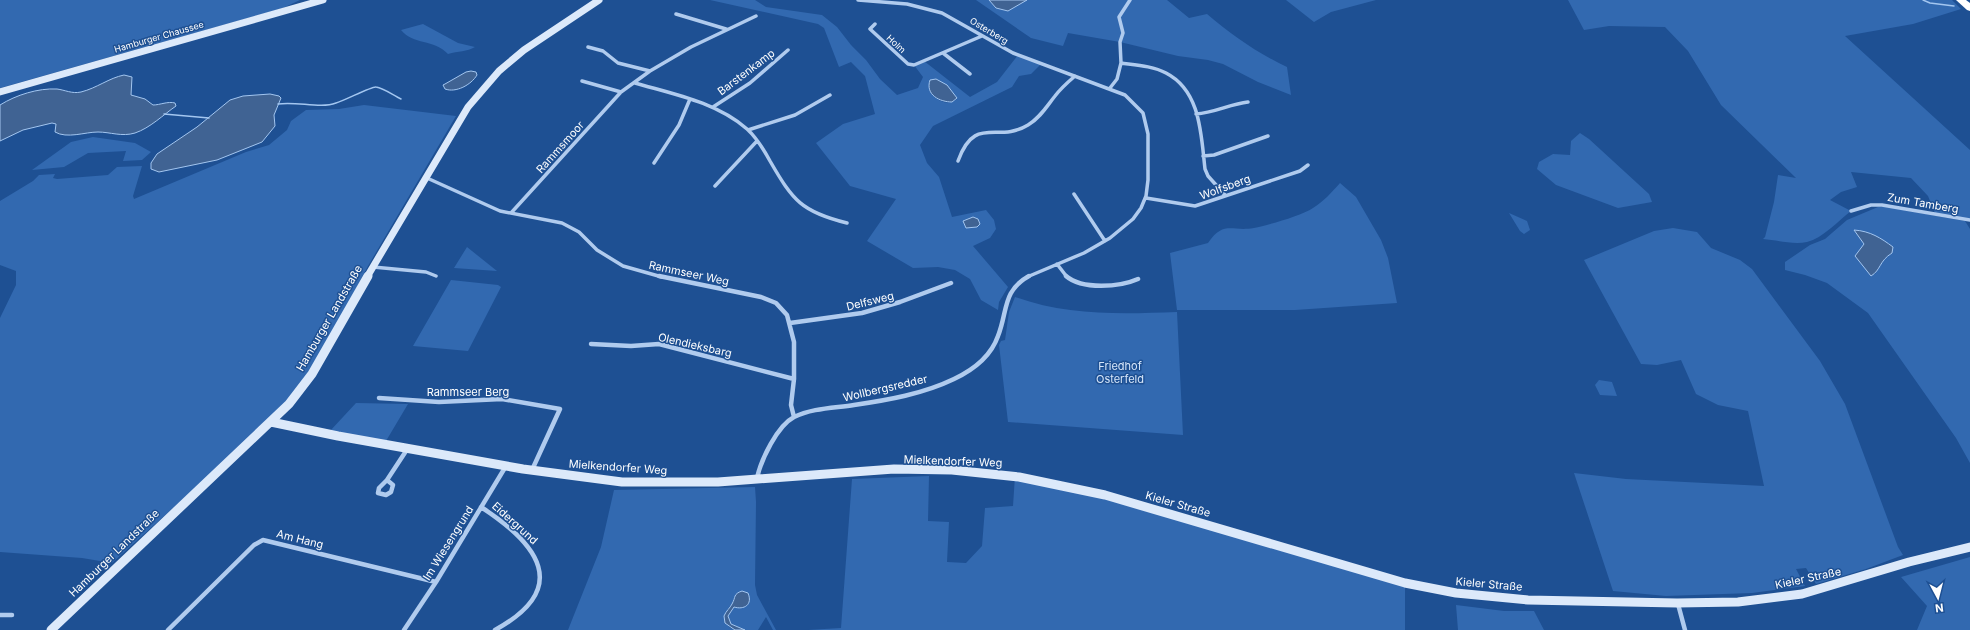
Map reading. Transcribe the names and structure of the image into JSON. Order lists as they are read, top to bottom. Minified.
{"streets":{"street":["Osterberg","Hamburger Chaussee","Holm","Barstenkamp","Rammsmoor","Wolfsberg","Zum Tamberg","Rammseer Weg","Delfsweg","Hamburger Landstraße","Olendieksbarg","Wollbergsredder","Rammseer Berg","Mielkendorfer Weg","Kieler Straße","Eidergrund","Am Hang","Im Wiesengrund"]},"crossings":[["Osterberg","Holm"],["Osterberg","Wollbergsredder"],["Barstenkamp","Rammsmoor"],["Rammsmoor","Rammseer Weg"],["Wolfsberg","Wollbergsredder"],["Rammseer Weg","Delfsweg"],["Rammseer Weg","Hamburger Landstraße"],["Rammseer Weg","Olendieksbarg"],["Rammseer Weg","Wollbergsredder"],["Hamburger Landstraße","Mielkendorfer Weg"],["Rammseer Berg","Mielkendorfer Weg"],["Mielkendorfer Weg","Kieler Straße"],["Mielkendorfer Weg","Im Wiesengrund"],["Eidergrund","Im Wiesengrund"],["Am Hang","Im Wiesengrund"]],"parks":["Friedhof Osterfeld"],"north":"bottom"}
